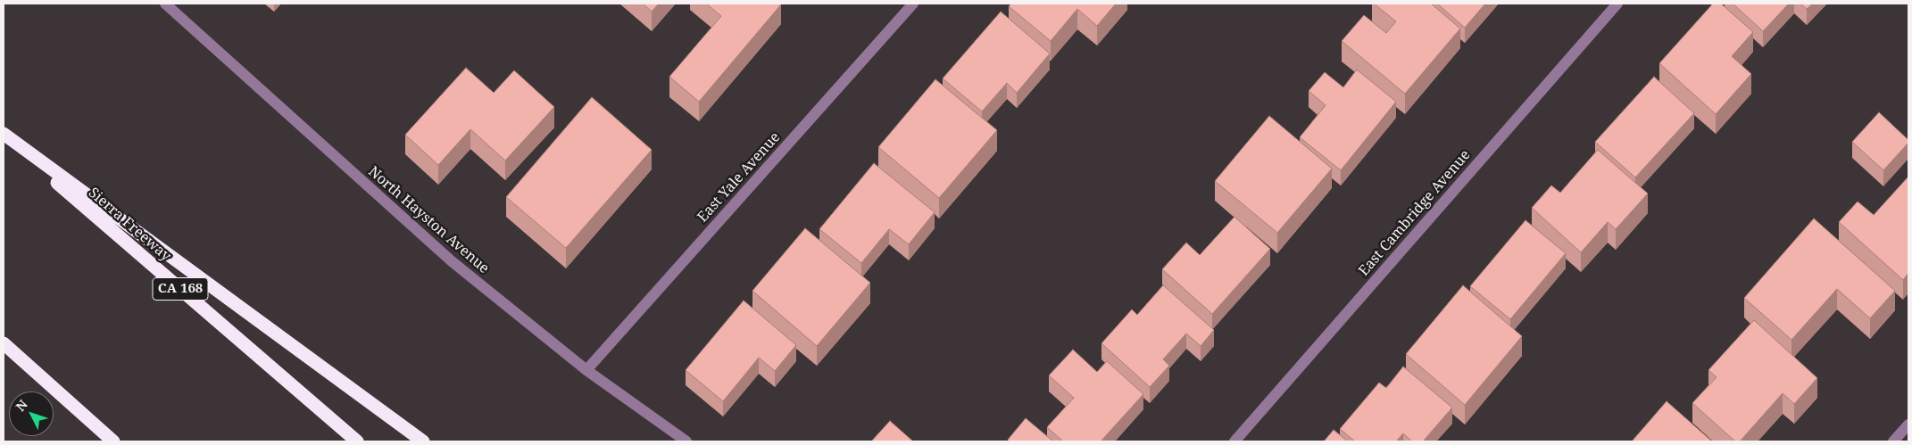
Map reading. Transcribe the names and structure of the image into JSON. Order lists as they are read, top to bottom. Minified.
{"streets":{"highway":["Sierra Freeway","CA 168"],"street":["East Yale Avenue","East Cambridge Avenue","North Hayston Avenue"]},"crossings":[["East Yale Avenue","North Hayston Avenue"]],"north":"top left"}
